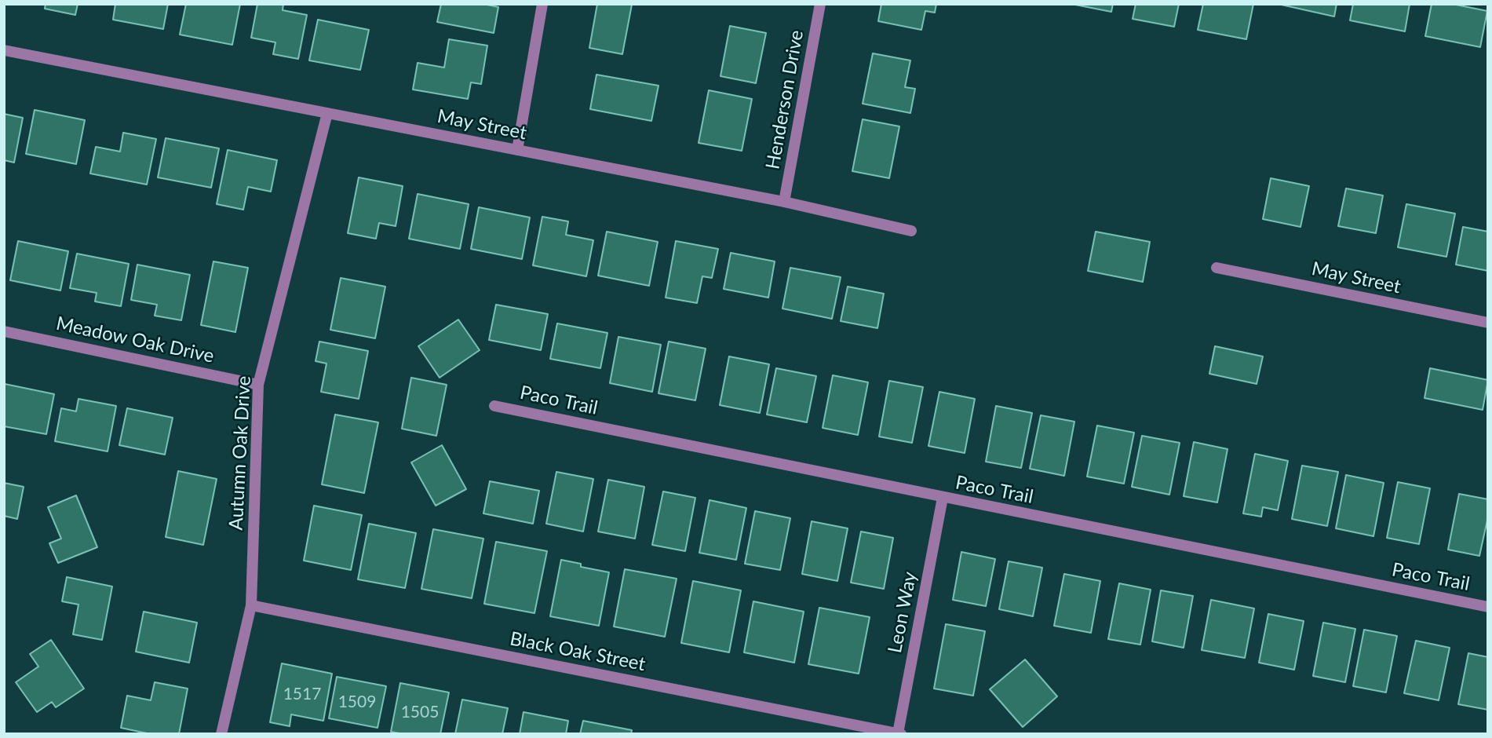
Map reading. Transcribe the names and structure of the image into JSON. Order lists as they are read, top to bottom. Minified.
{"streets":{"street":["Henderson Drive","May Street","Meadow Oak Drive","Paco Trail","Autumn Oak Drive","Leon Way","Black Oak Street"]},"crossings":[["Henderson Drive","May Street"],["May Street","Autumn Oak Drive"],["Meadow Oak Drive","Autumn Oak Drive"],["Paco Trail","Leon Way"],["Autumn Oak Drive","Black Oak Street"],["Leon Way","Black Oak Street"]],"house_numbers":["1517","1509","1505"]}
